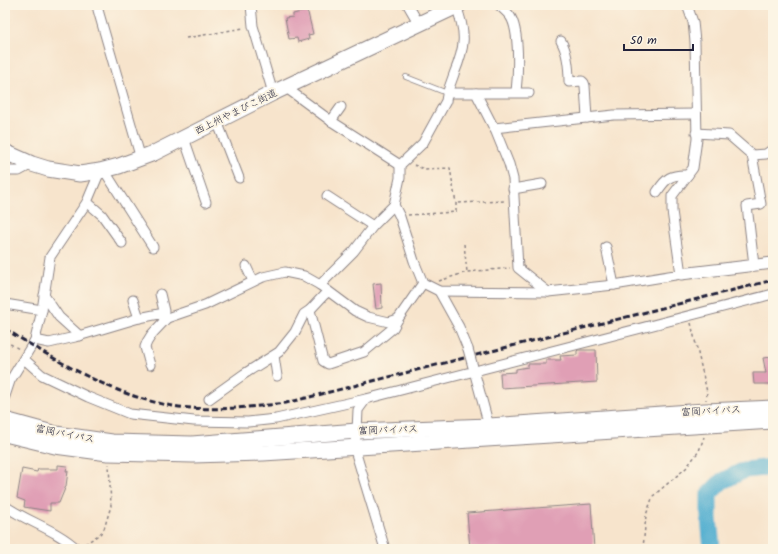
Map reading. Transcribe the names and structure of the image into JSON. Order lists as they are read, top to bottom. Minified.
{"streets":{"highway":["西上州やまびこ街道","富岡バイパス"]},"scale_bar":"50 m"}
